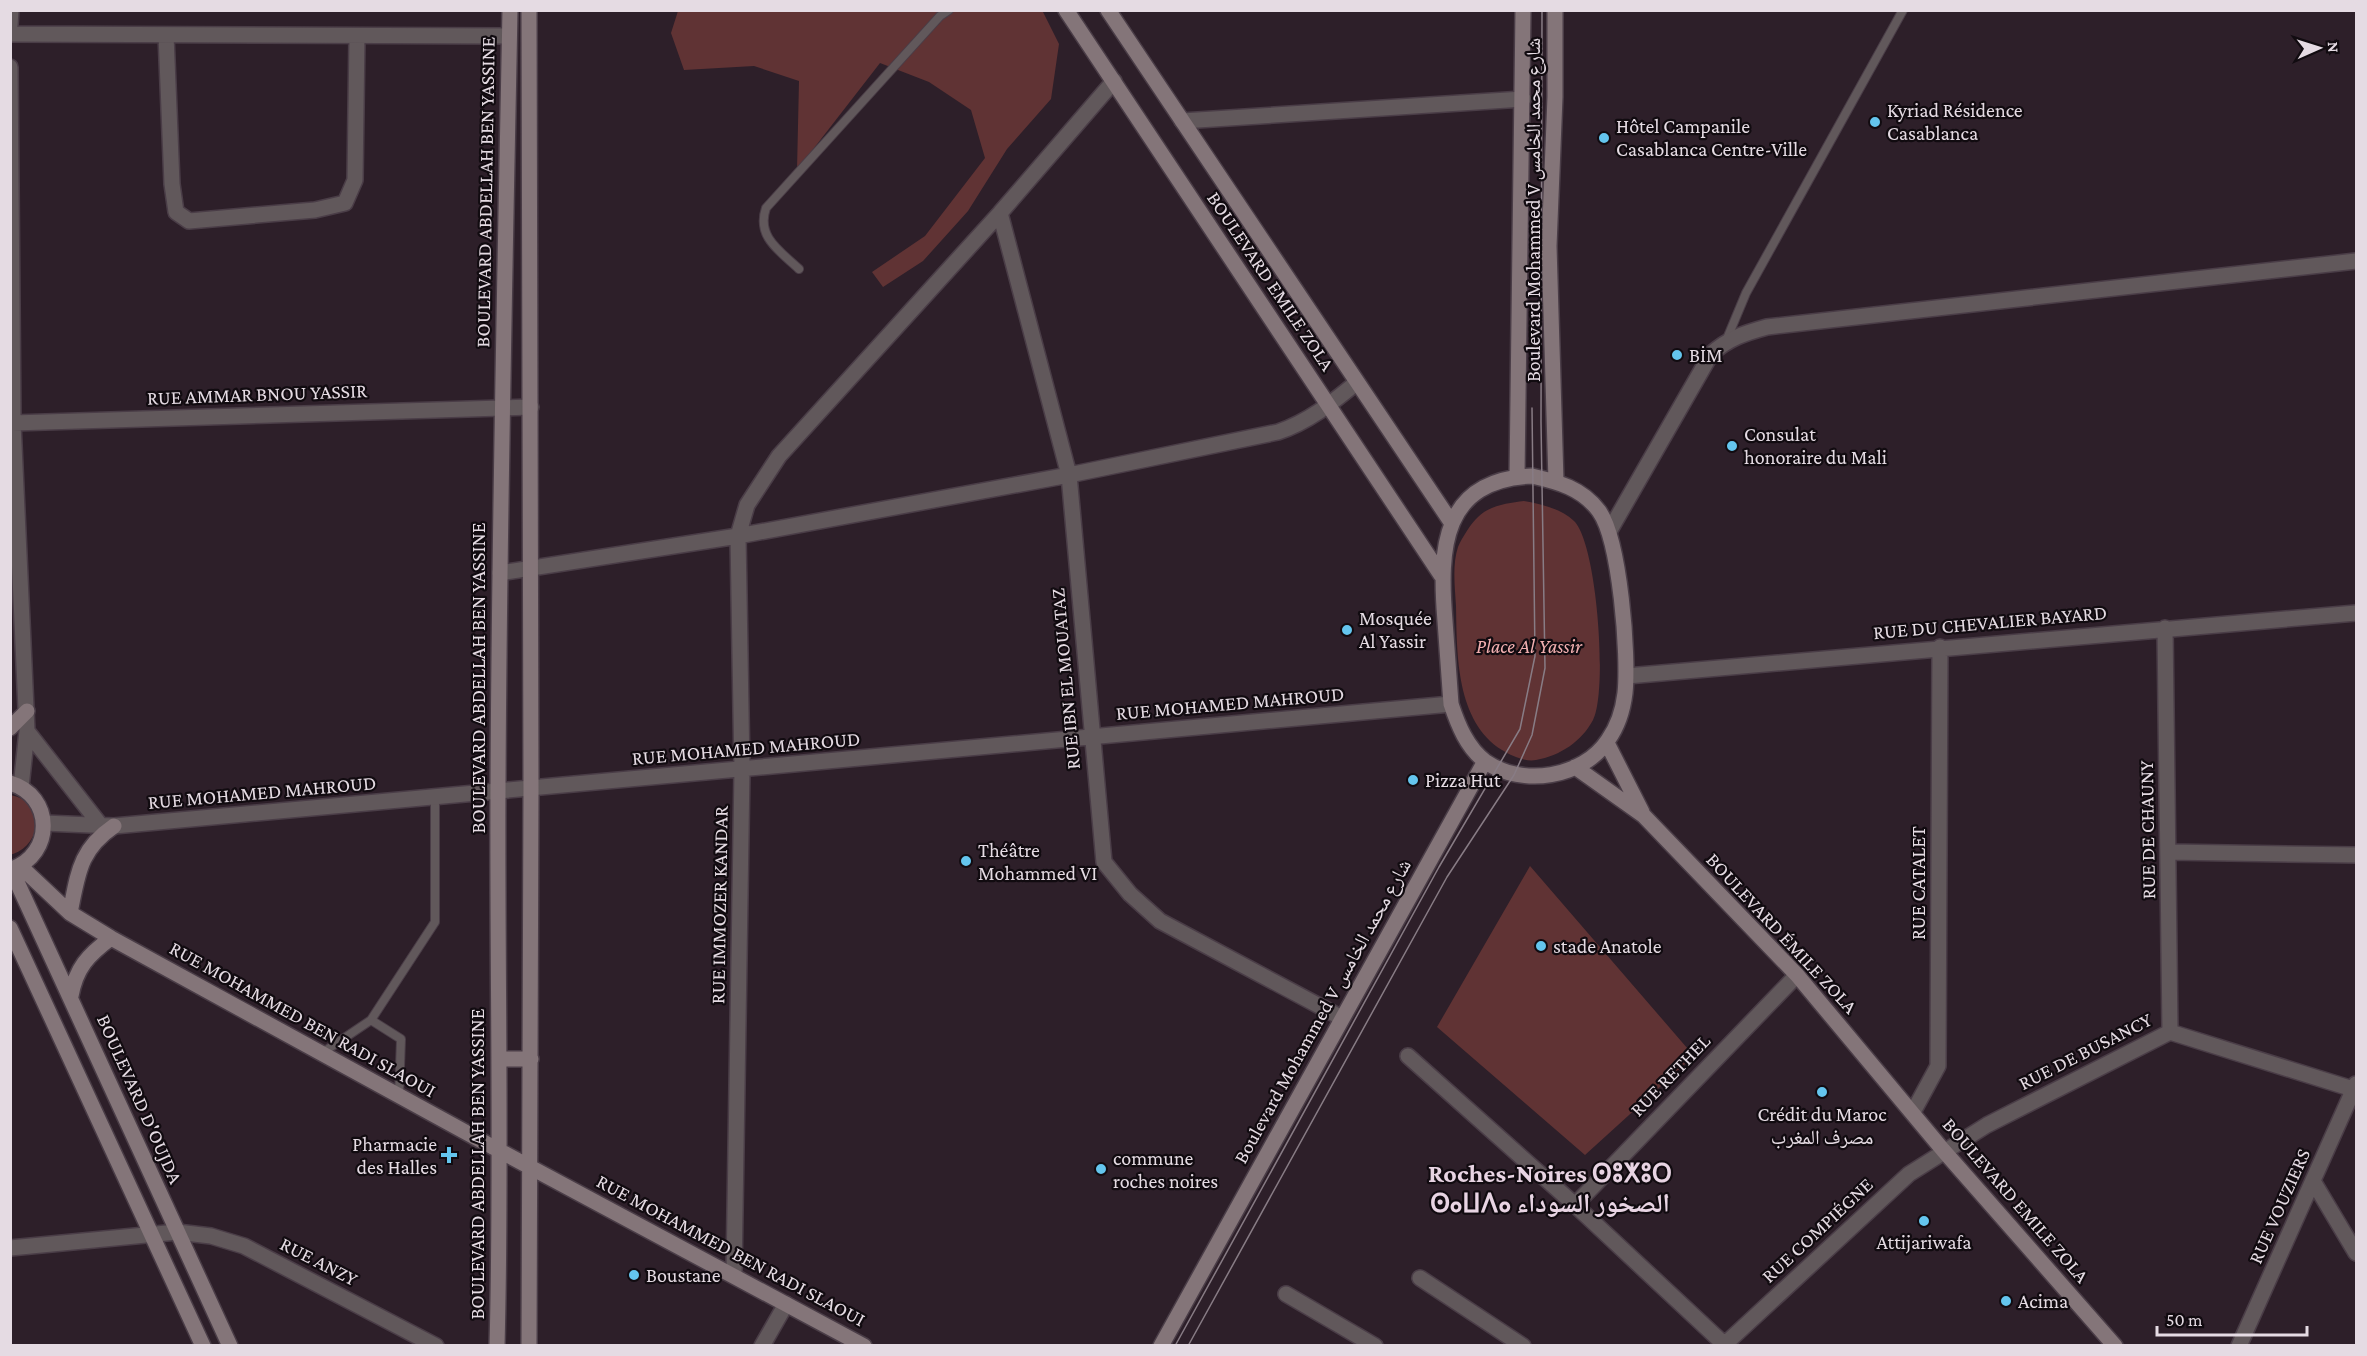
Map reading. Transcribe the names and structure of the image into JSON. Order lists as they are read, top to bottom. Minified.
{"streets":{"street":["BOULEVARD ABDELLAH BEN YASSINE","Boulevard Mohammed V شارع محمد الخامس","BOULEVARD EMILE ZOLA","RUE AMMAR BNOU YASSIR","RUE DU CHEVALIER BAYARD","RUE IBN EL MOUATAZ","RUE MOHAMED MAHROUD","RUE DE CHAUNY","RUE CATALET","RUE IMMOZER KANDAR","BOULEVARD ÉMILE ZOLA","RUE MOHAMMED BEN RADI SLAOUI","RUE DE BUSANCY","RUE RETHEL","BOULEVARD D'OUJDA","RUE VOUZIERS","RUE COMPIÉGNE","RUE ANZY"]},"crossings":[["BOULEVARD ABDELLAH BEN YASSINE","RUE AMMAR BNOU YASSIR"],["BOULEVARD ABDELLAH BEN YASSINE","RUE MOHAMED MAHROUD"],["BOULEVARD ABDELLAH BEN YASSINE","RUE MOHAMMED BEN RADI SLAOUI"],["Boulevard Mohammed V شارع محمد الخامس","RUE IBN EL MOUATAZ"],["BOULEVARD EMILE ZOLA","RUE CATALET"],["BOULEVARD EMILE ZOLA","RUE IMMOZER KANDAR"],["BOULEVARD EMILE ZOLA","BOULEVARD ÉMILE ZOLA"],["BOULEVARD EMILE ZOLA","RUE DE BUSANCY"],["BOULEVARD EMILE ZOLA","RUE COMPIÉGNE"],["RUE DU CHEVALIER BAYARD","RUE DE CHAUNY"],["RUE DU CHEVALIER BAYARD","RUE CATALET"],["RUE IBN EL MOUATAZ","RUE MOHAMED MAHROUD"],["RUE IBN EL MOUATAZ","RUE IMMOZER KANDAR"],["RUE MOHAMED MAHROUD","RUE IMMOZER KANDAR"],["RUE DE CHAUNY","RUE DE BUSANCY"],["RUE IMMOZER KANDAR","RUE MOHAMMED BEN RADI SLAOUI"],["BOULEVARD ÉMILE ZOLA","RUE RETHEL"],["RUE MOHAMMED BEN RADI SLAOUI","BOULEVARD D'OUJDA"],["RUE DE BUSANCY","RUE VOUZIERS"],["RUE DE BUSANCY","RUE COMPIÉGNE"],["BOULEVARD D'OUJDA","RUE ANZY"]],"districts":["Roches-Noires ⵙⵓⵅⵓⵔ ⵙⴰⵡⴷⴰ الصخور السوداء"],"parks":["Place Al Yassir"],"places":{"other":["Kyriad Résidence Casablanca","Hôtel Campanile Casablanca Centre-Ville","BİM","Consulat honoraire du Mali","Mosquée Al Yassir","Pizza Hut","Théâtre Mohammed VI","stade Anatole","Crédit du Maroc مصرف المغرب","commune roches noires","Attijariwafa","Boustane","Acima"],"health":["Pharmacie des Halles"]},"scale_bar":"50 m","north":"right"}
